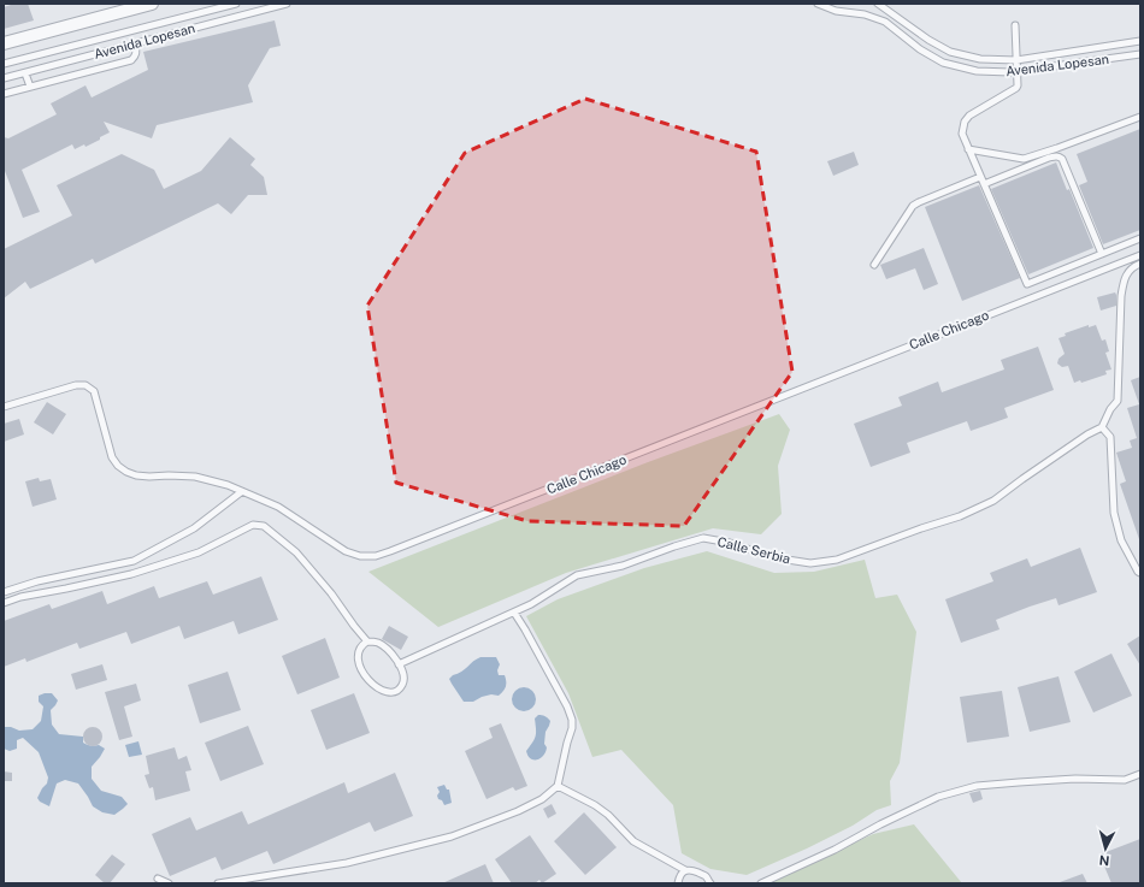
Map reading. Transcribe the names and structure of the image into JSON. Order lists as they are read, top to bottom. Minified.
{"streets":{"lane":["Avenida Lopesan","Calle Chicago","Calle Serbia"]},"north":"bottom"}
